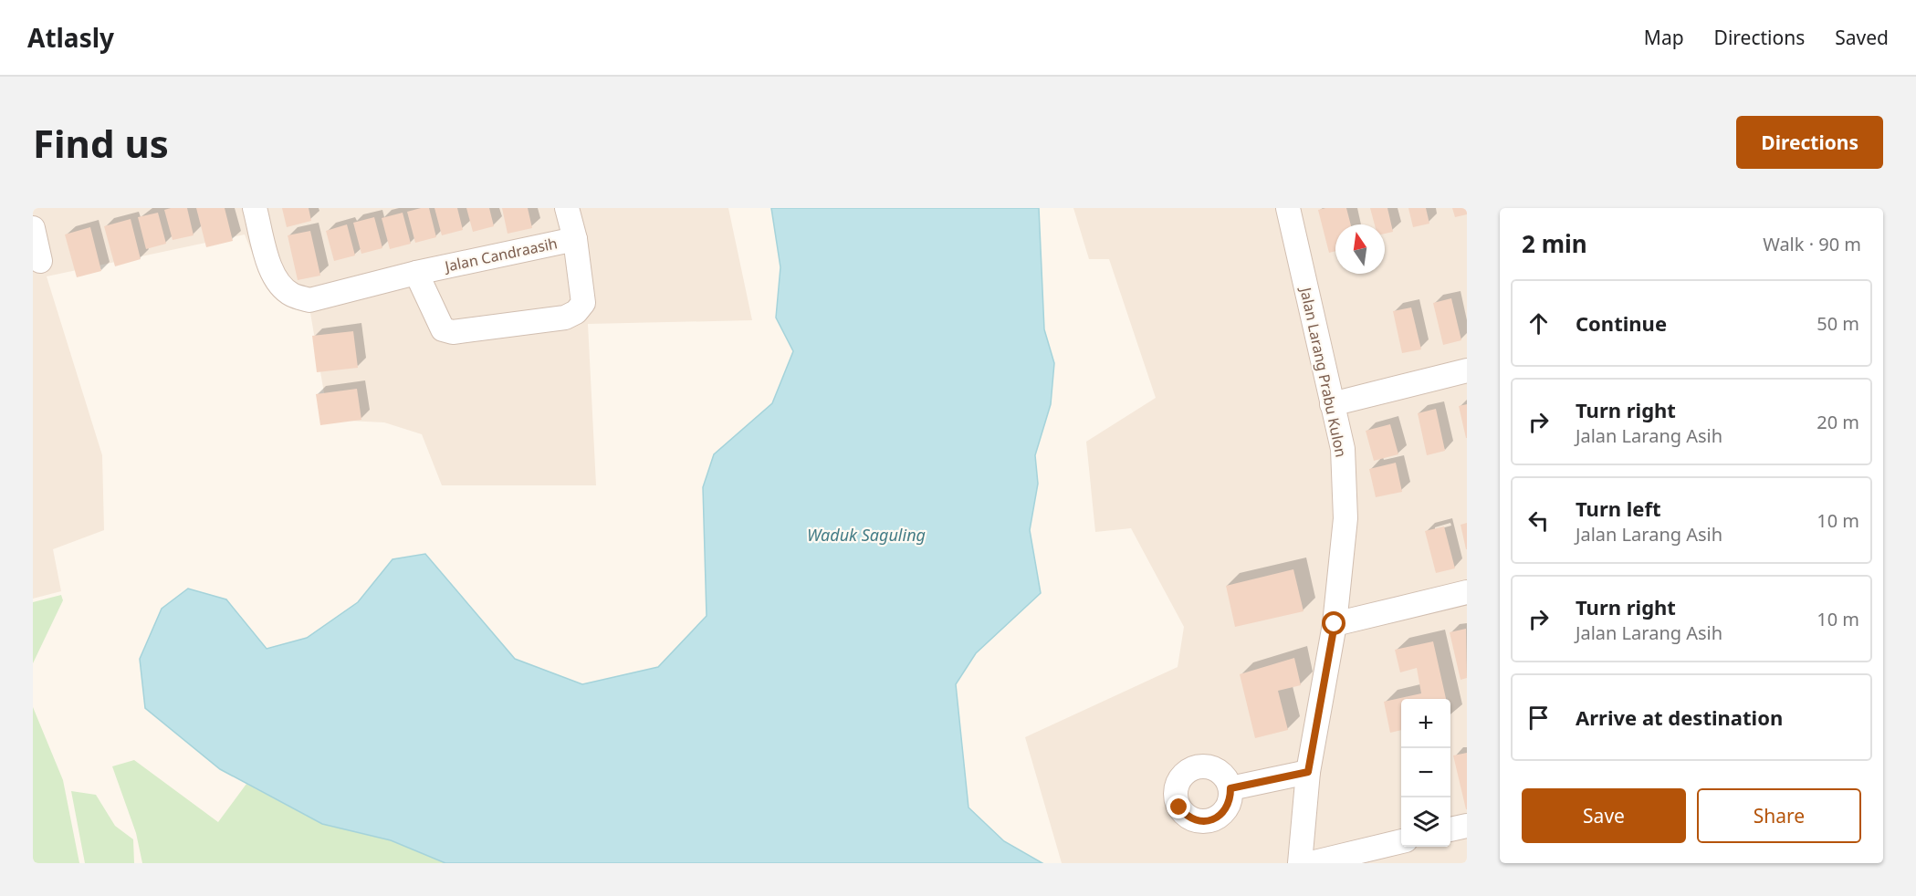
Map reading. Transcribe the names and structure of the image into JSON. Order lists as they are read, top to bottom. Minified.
{"streets":{"street":["Jalan Candraasih","Jalan Larang Prabu Kulon"]},"water":["Waduk Saguling"],"north":"top","page":{"header":"Atlasly","nav":["Map","Directions","Saved"],"buttons":["Directions",["Save","Share"]],"title":"Find us","heading":["2 min","Walk · 90 m"],"list":[["Continue","50 m"],["Turn right","Jalan Larang Asih","20 m"],["Turn left","Jalan Larang Asih","10 m"],["Turn right","Jalan Larang Asih","10 m"],"Arrive at destination"],"map_buttons":["+","−"]}}
